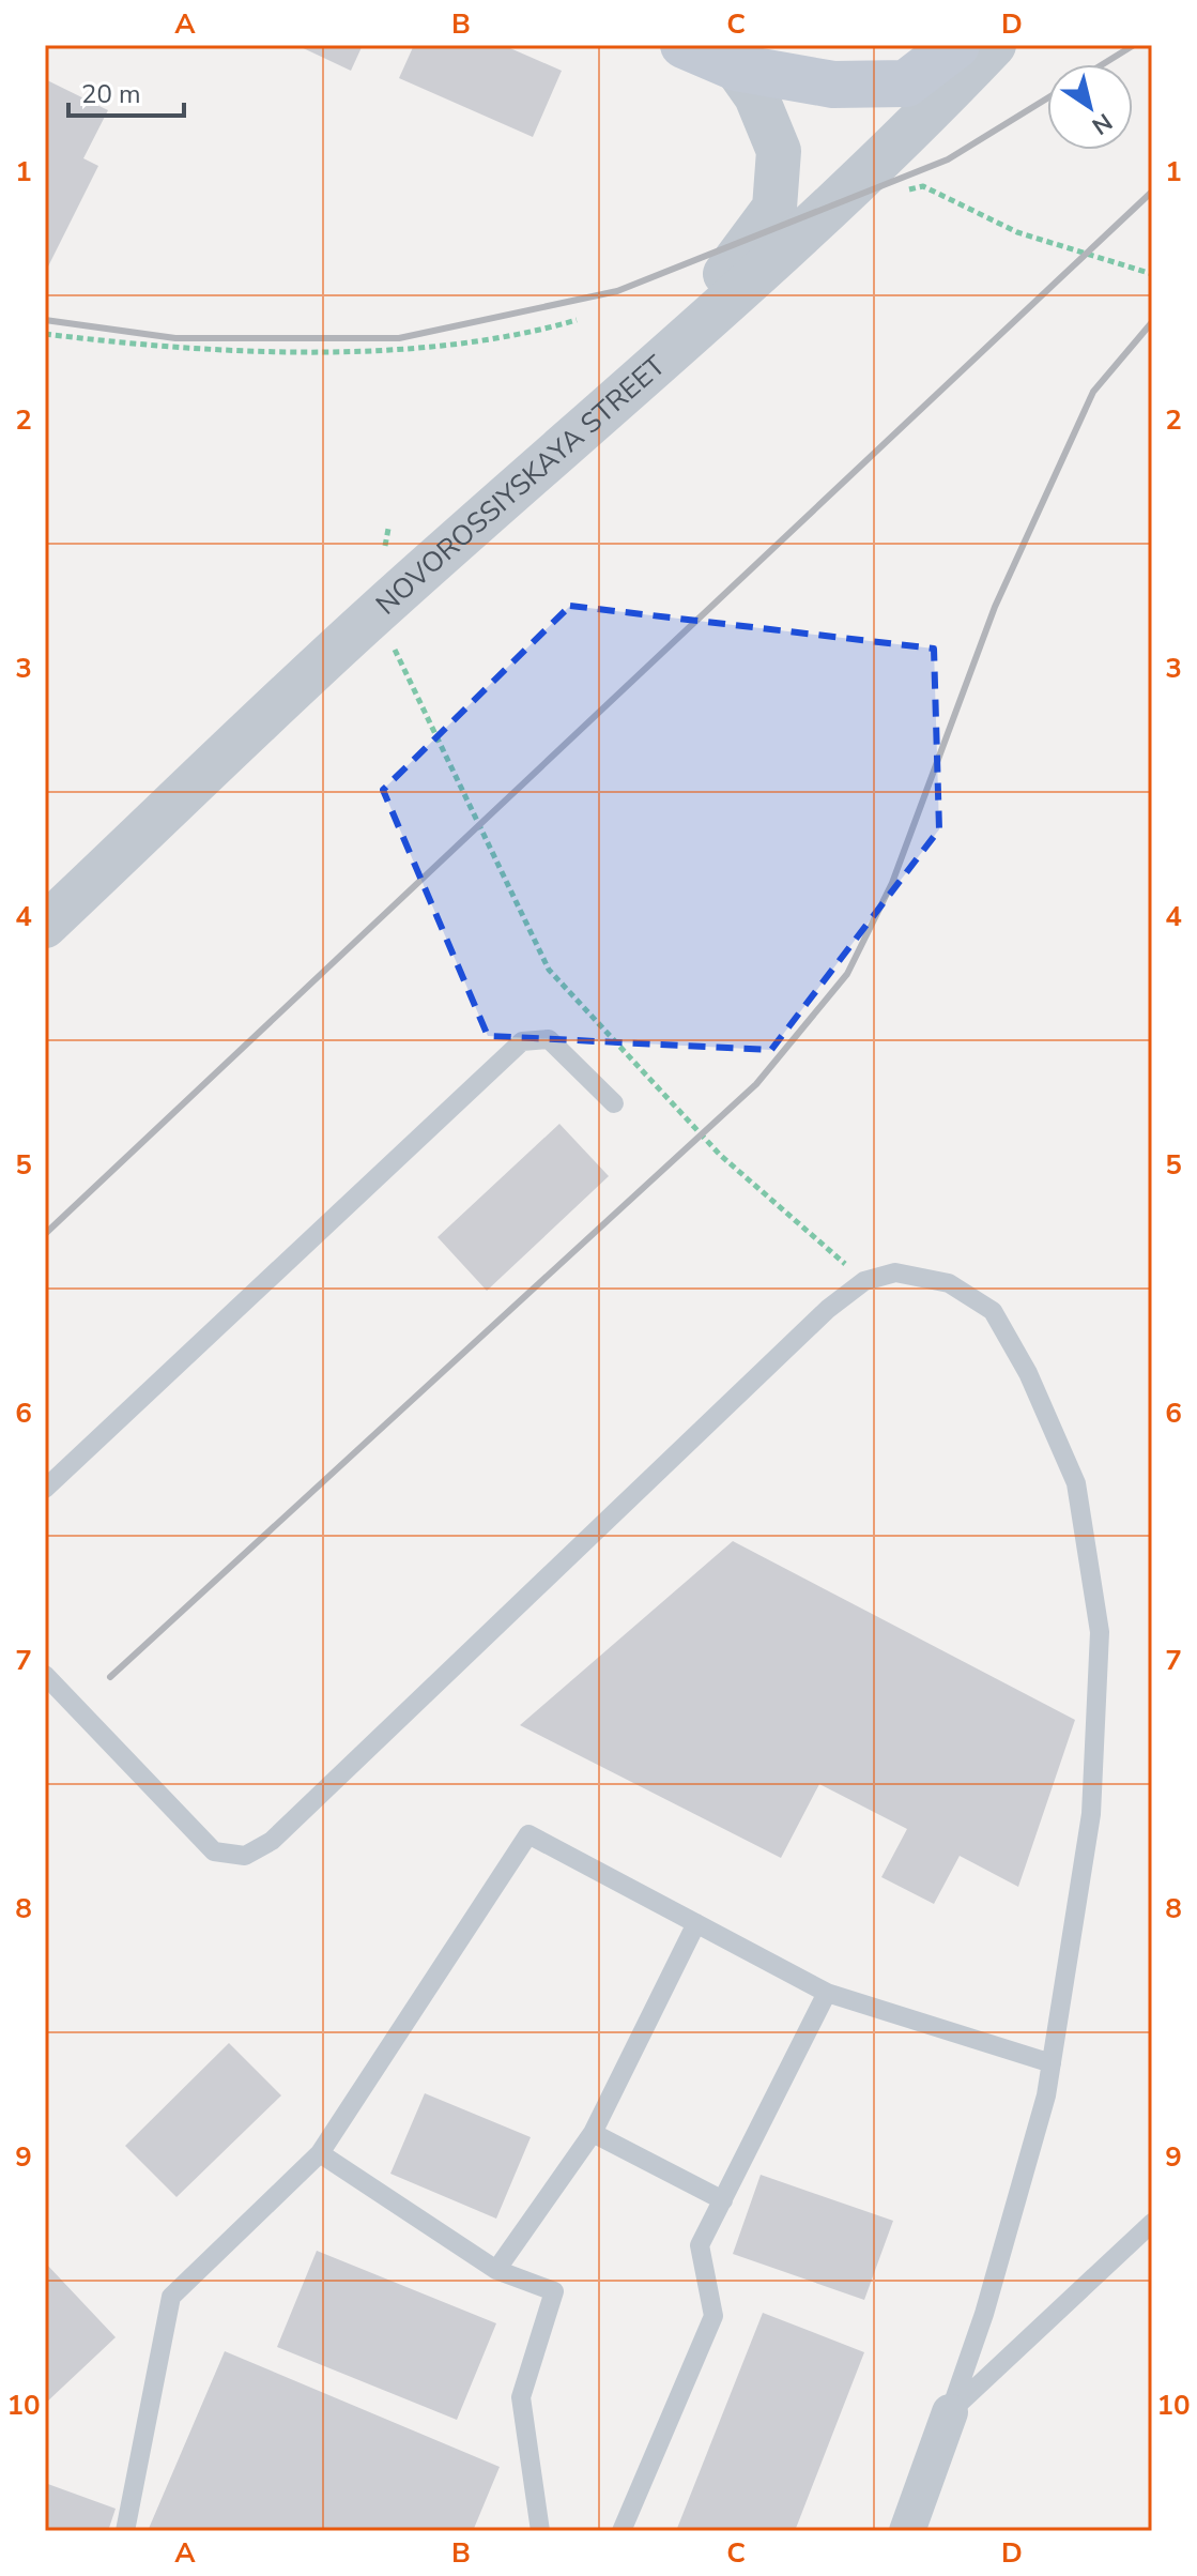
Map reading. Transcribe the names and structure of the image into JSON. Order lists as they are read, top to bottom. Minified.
{"streets":{"street":["NOVOROSSIYSKAYA STREET"]},"scale_bar":"20 m","north":"bottom right","grid":{"columns":["A","B","C","D"],"rows":["1","2","3","4","5","6","7","8","9","10"]}}
